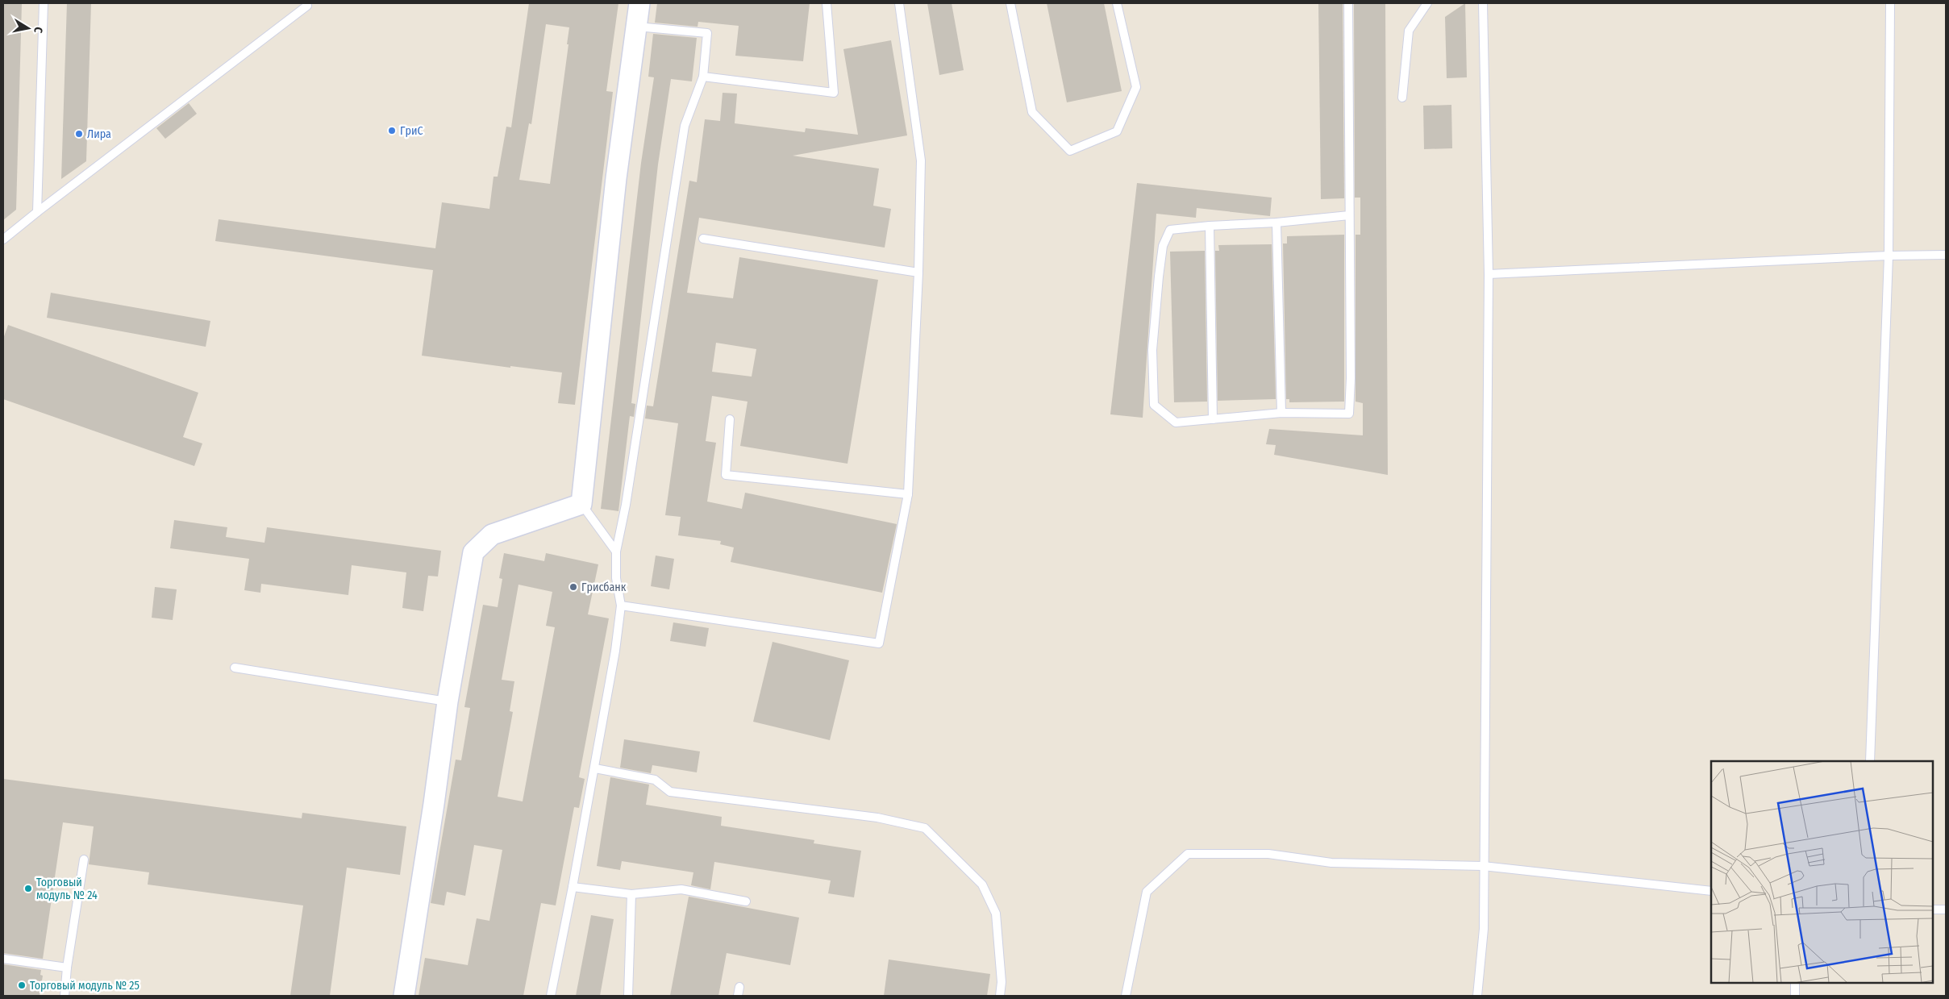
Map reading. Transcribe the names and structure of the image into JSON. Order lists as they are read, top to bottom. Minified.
{"places":["ГриС","Лира","Грисбанк","Торговый модуль № 24","Торговый модуль № 25"],"north":"right"}
